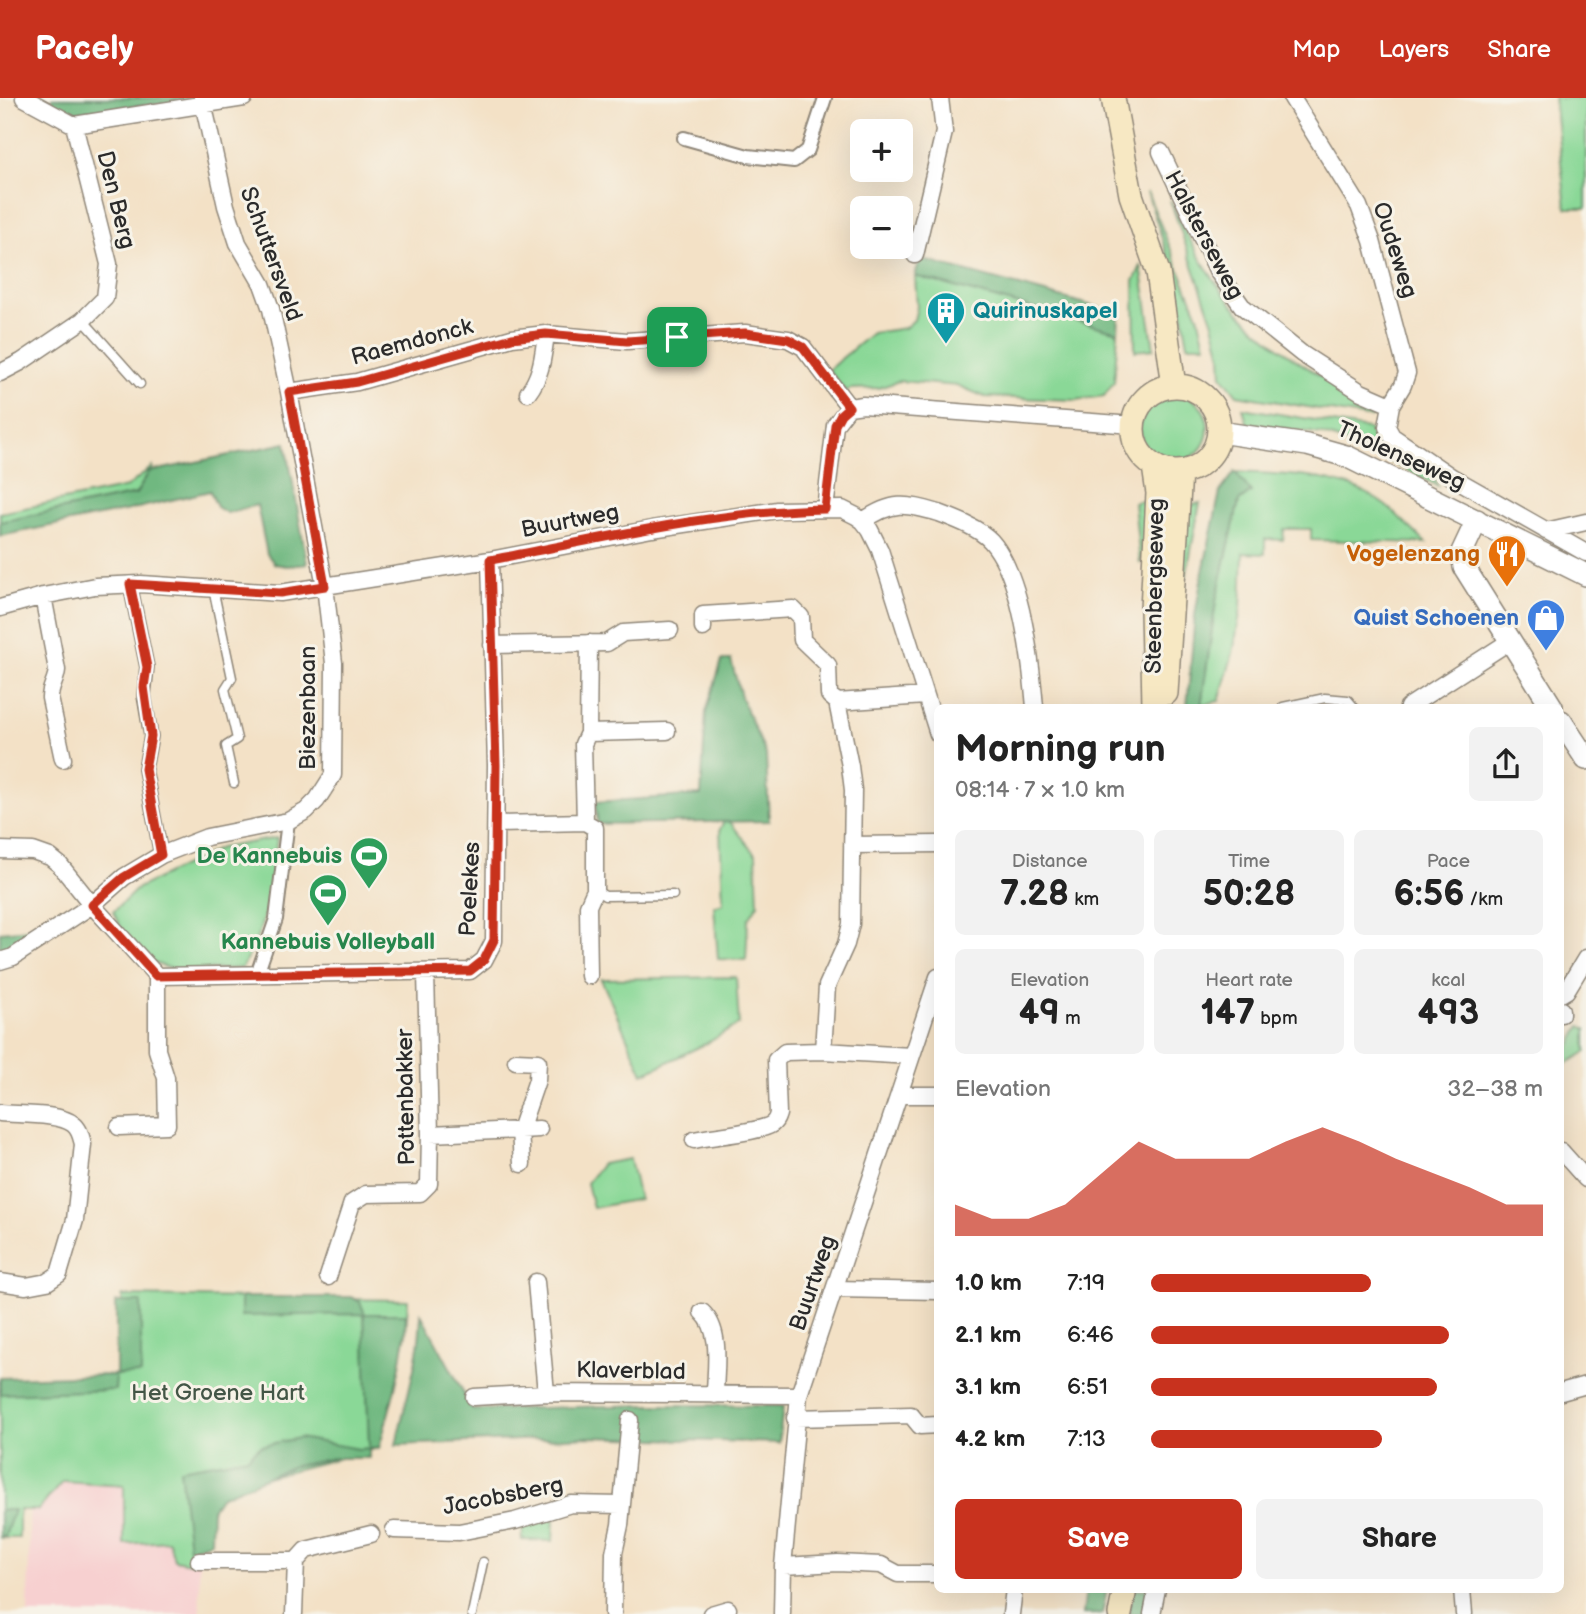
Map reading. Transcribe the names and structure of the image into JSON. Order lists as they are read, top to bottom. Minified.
{"streets":{"main road":["Halsterseweg","Steenbergseweg"],"street":["Den Berg","Oudeweg","Schuttersveld","Raemdonck","Tholenseweg","Buurtweg","Biezenbaan","Poelekes","Pottenbakker","Klaverblad","Jacobsberg"]},"crossings":[["Den Berg","Schuttersveld"],["Halsterseweg","Oudeweg"],["Halsterseweg","Tholenseweg"],["Halsterseweg","Steenbergseweg"],["Oudeweg","Tholenseweg"],["Schuttersveld","Raemdonck"],["Schuttersveld","Buurtweg"],["Schuttersveld","Biezenbaan"],["Tholenseweg","Steenbergseweg"],["Buurtweg","Biezenbaan"],["Buurtweg","Poelekes"],["Buurtweg","Klaverblad"],["Poelekes","Pottenbakker"]],"parks":["Het Groene Hart"],"places":{"building":["Quirinuskapel"],"restaurant":["Vogelenzang"],"shop":["Quist Schoenen"],"sports":["De Kannebuis","Kannebuis Volleyball"]},"page":{"header":"Pacely","nav":["Map","Layers","Share"],"map_buttons":["+","−"],"heading":["Morning run","08:14 · 7 × 1.0 km"],"stats":[["Distance","7.28 km"],["Time","50:28"],["Pace","6:56 /km"],["Elevation","49 m"],["Heart rate","147 bpm"],["kcal","493"]],"chart":["Elevation","32–38 m"],"list":[{"name":"1.0 km","note":"7:19"},{"name":"2.1 km","note":"6:46"},{"name":"3.1 km","note":"6:51"},{"name":"4.2 km","note":"7:13"}],"buttons":["Save","Share"]}}
